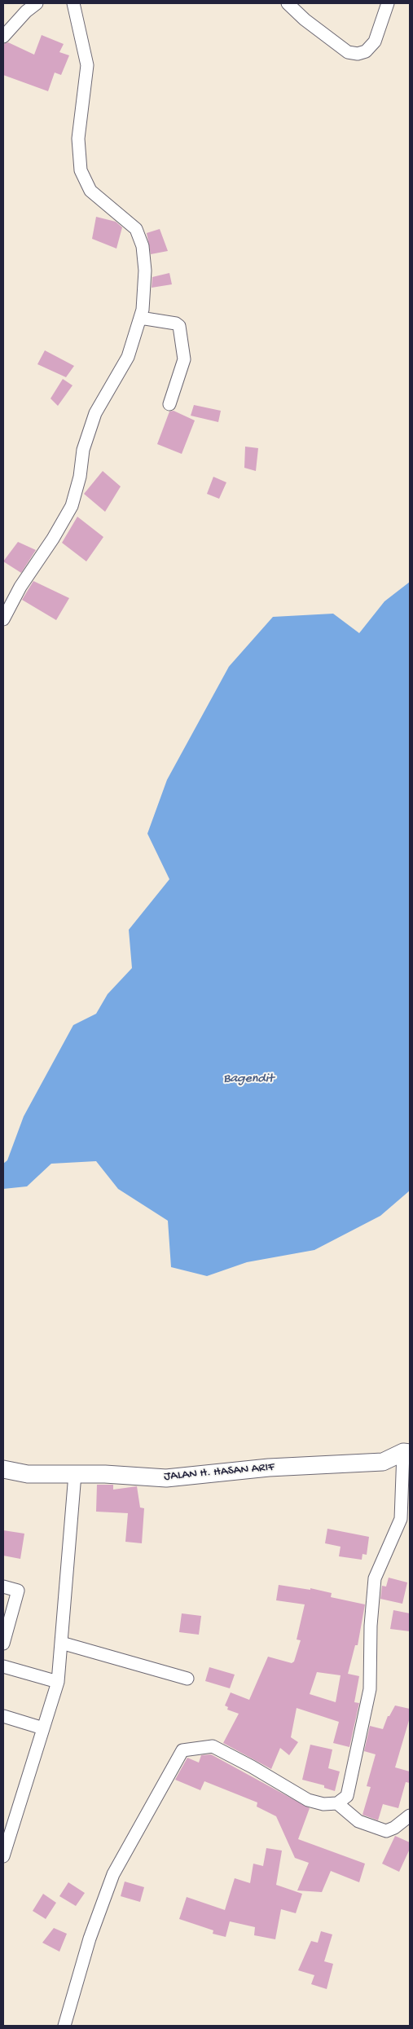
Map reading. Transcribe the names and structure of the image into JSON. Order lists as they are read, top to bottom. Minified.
{"streets":{"main road":["JALAN H. HASAN ARIF"]},"water":["Bagendit"]}
